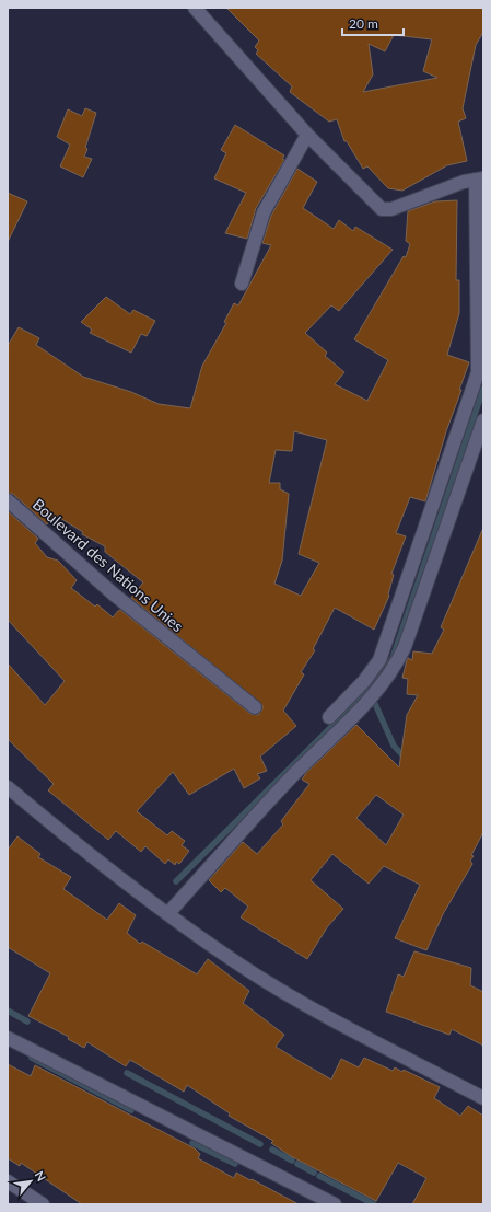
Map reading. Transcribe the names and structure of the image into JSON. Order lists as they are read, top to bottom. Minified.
{"streets":{"street":["Boulevard des Nations Unies"]},"scale_bar":"20 m","north":"top right"}
